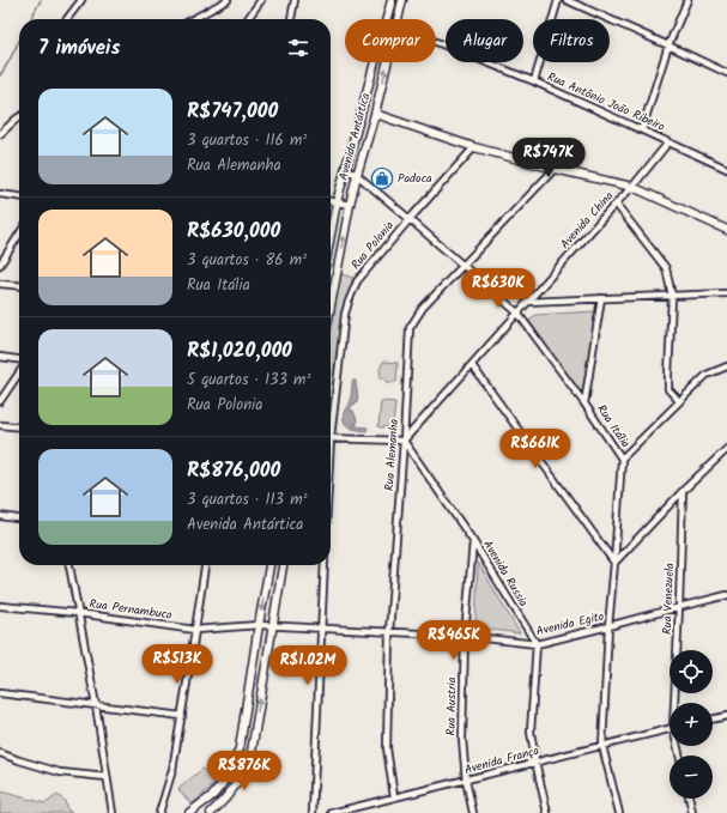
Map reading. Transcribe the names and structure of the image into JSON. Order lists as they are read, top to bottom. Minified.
{"streets":{"main road":["Avenida Antártica"],"street":["Rua Antônio João Ribeiro","Avenida China","Rua Polonia","Rua Itália","Rua Alemanha","Avenida Russia","Rua Venezuela","Rua Pernambuco","Avenida Egito","Rua Austria","Avenida França"]},"crossings":[["Rua Antônio João Ribeiro","Avenida China"],["Avenida Antártica","Rua Itália"],["Avenida China","Rua Itália"],["Avenida China","Rua Alemanha"],["Avenida China","Avenida Russia"],["Rua Polonia","Rua Itália"],["Rua Itália","Rua Alemanha"],["Rua Itália","Avenida Egito"],["Rua Itália","Avenida França"],["Rua Alemanha","Avenida Russia"],["Rua Alemanha","Avenida Egito"],["Rua Alemanha","Avenida França"],["Avenida Russia","Avenida Egito"],["Avenida Russia","Rua Austria"],["Rua Venezuela","Avenida Egito"],["Rua Pernambuco","Avenida Egito"],["Avenida Egito","Rua Austria"],["Rua Austria","Avenida França"]],"places":{"shop":["Padoca"]},"page":{"chip":["Comprar","Alugar","Filtros"],"heading":"7 imóveis","list":[{"name":"R$747,000","note":"3 quartos · 116 m² · Rua Alemanha"},{"name":"R$630,000","note":"3 quartos · 86 m² · Rua Itália"},{"name":"R$1,020,000","note":"5 quartos · 133 m² · Rua Polonia"},{"name":"R$876,000","note":"3 quartos · 113 m² · Avenida Antártica"}],"price":["R$747K","R$630K","R$661K","R$465K","R$513K","R$1.02M","R$876K"],"map_buttons":["+","−"]}}
